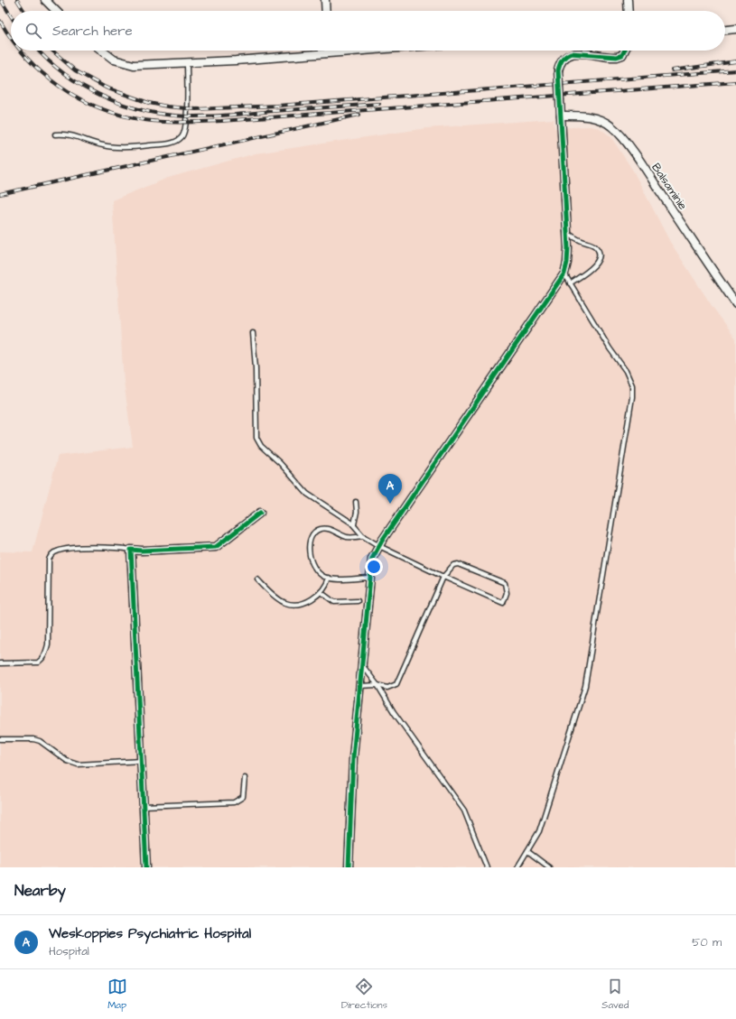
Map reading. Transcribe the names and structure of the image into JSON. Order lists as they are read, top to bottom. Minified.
{"streets":{"street":["Balsaminie"]},"page":{"search":"Search here","pins":"A","heading":"Nearby","list":[{"mark":"A","name":"Weskoppies Psychiatric Hospital","note":"Hospital","value":"50 m"}],"nav":["Map","Directions","Saved"]}}
